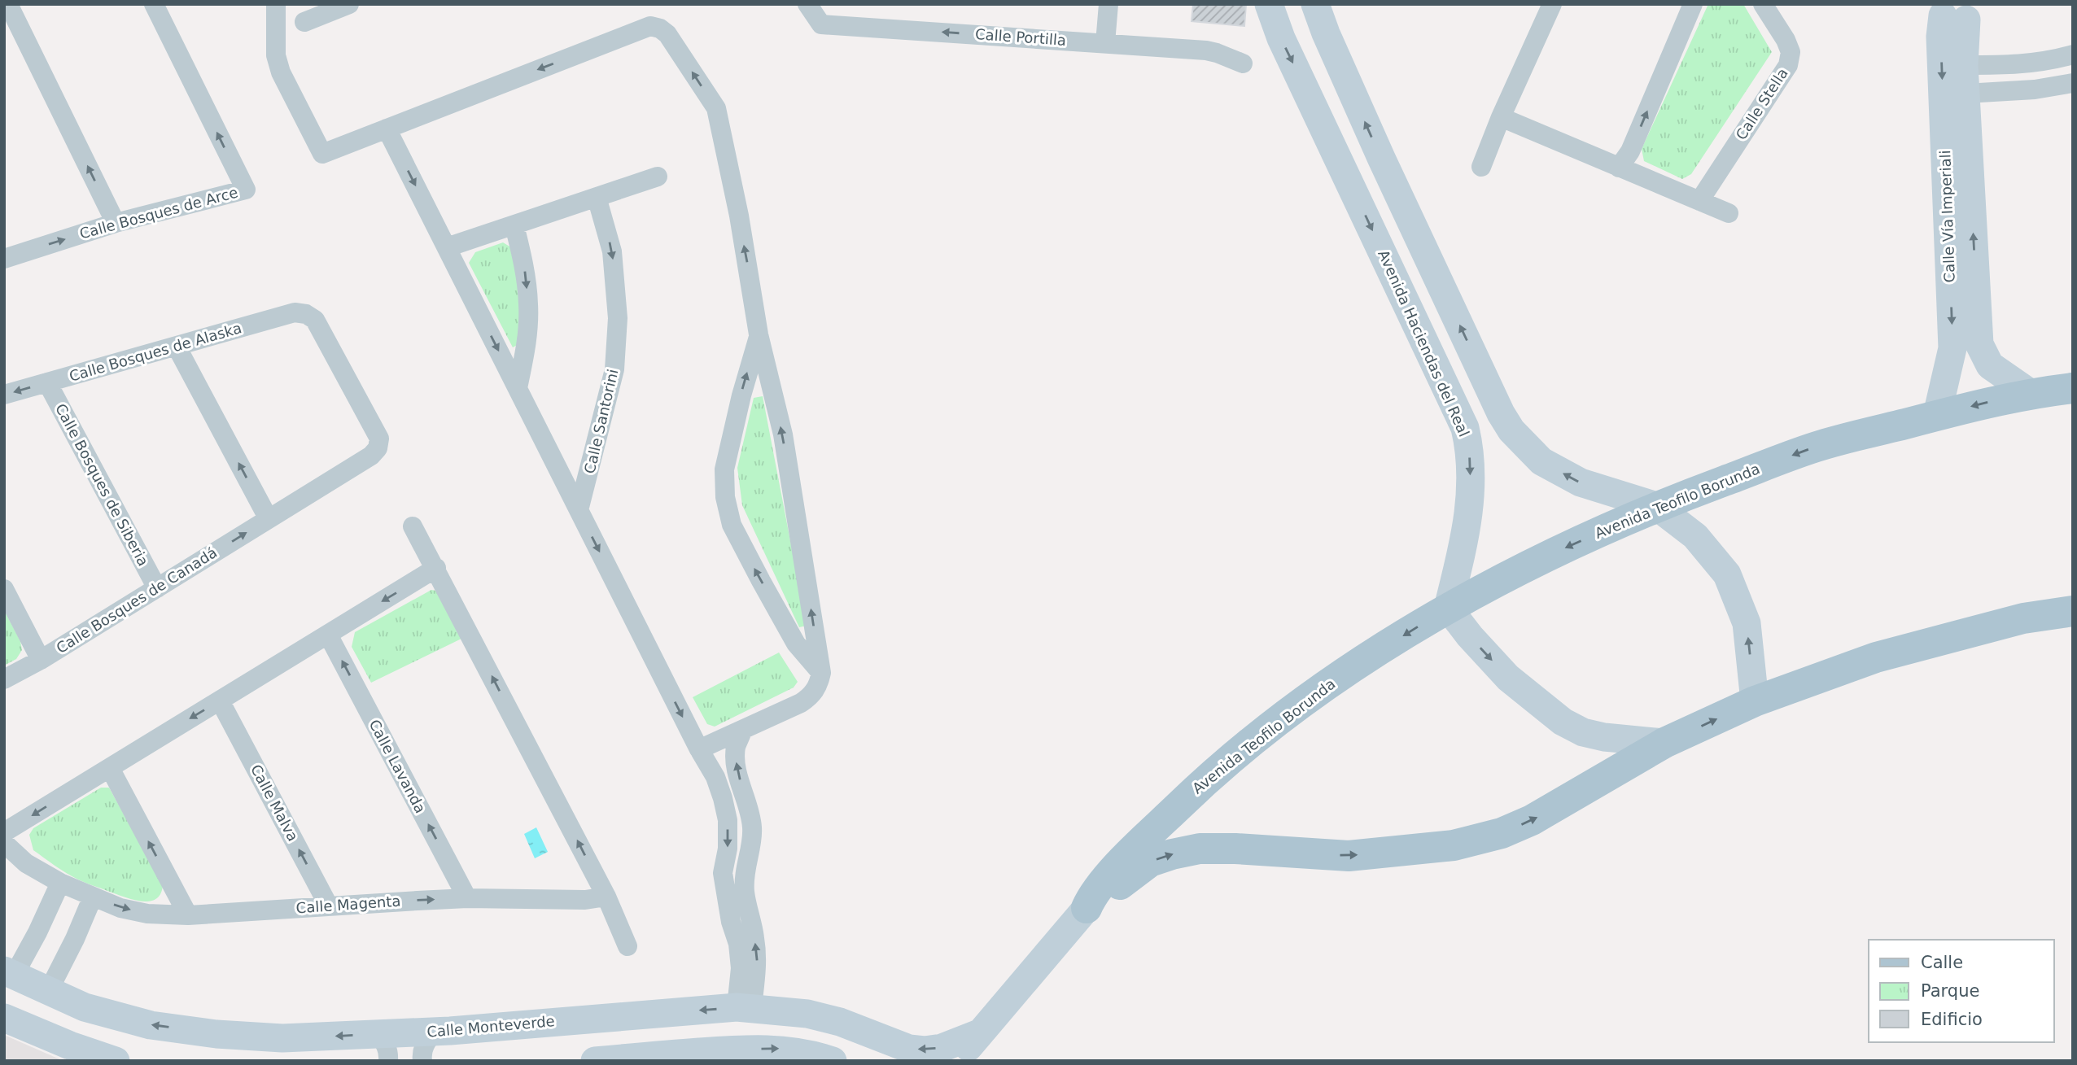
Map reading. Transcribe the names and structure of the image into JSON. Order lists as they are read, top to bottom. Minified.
{"streets":{"main road":["Calle Vía Imperiali","Avenida Haciendas del Real","Avenida Teofilo Borunda","Calle Monteverde"],"street":["Calle Portilla","Calle Stella","Calle Bosques de Arce","Calle Bosques de Alaska","Calle Santorini","Calle Bosques de Siberia","Calle Bosques de Canadá","Calle Lavanda","Calle Malva","Calle Magenta"]},"crossings":[["Calle Vía Imperiali","Avenida Teofilo Borunda"],["Avenida Haciendas del Real","Avenida Teofilo Borunda"],["Calle Bosques de Alaska","Calle Bosques de Siberia"],["Calle Bosques de Alaska","Calle Bosques de Canadá"],["Calle Bosques de Siberia","Calle Bosques de Canadá"],["Calle Lavanda","Calle Magenta"],["Calle Malva","Calle Magenta"]],"one_way":["Calle Portilla","Calle Magenta"],"legend":["Calle","Parque","Edificio"]}
